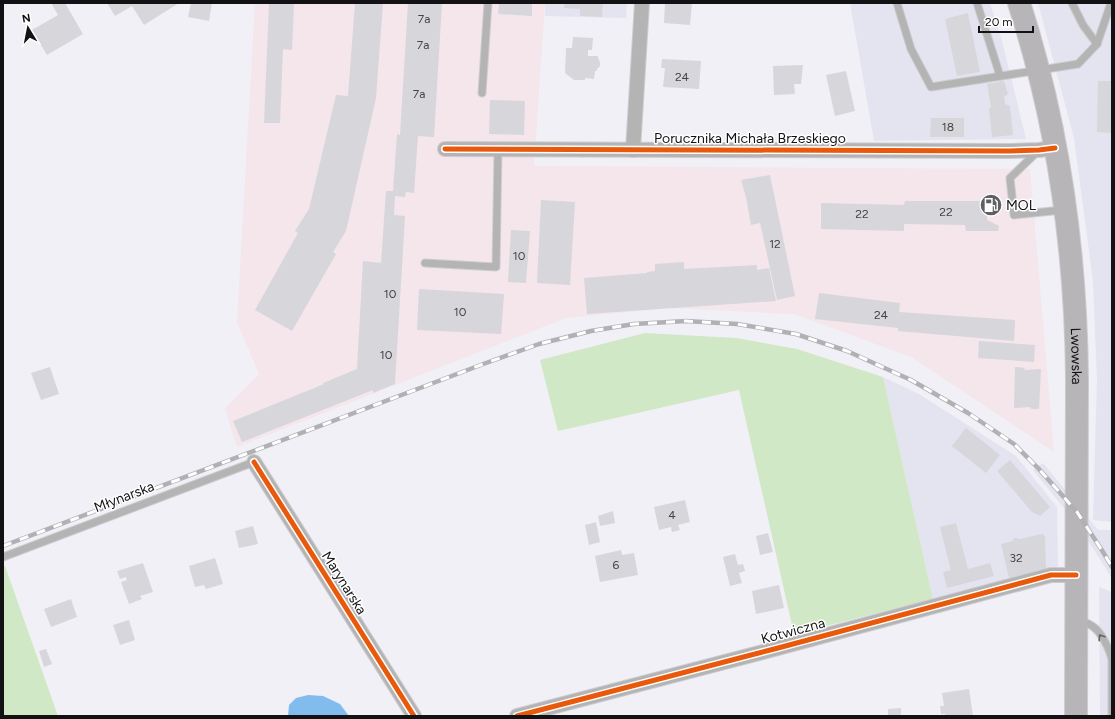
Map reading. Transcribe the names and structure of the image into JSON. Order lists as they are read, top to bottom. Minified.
{"streets":{"main road":["Lwowska"],"street":["Porucznika Michała Brzeskiego","Marynarska","Kotwiczna"],"lane":["Młynarska"]},"crossings":[["Porucznika Michała Brzeskiego","Lwowska"],["Lwowska","Kotwiczna"],["Młynarska","Marynarska"]],"places":{"fuel station":["MOL"]},"house_numbers":["7a","7a","24","7a","18","22","22","12","10","10","10","24","10","4","32","6"],"scale_bar":"20 m","north":"top"}
